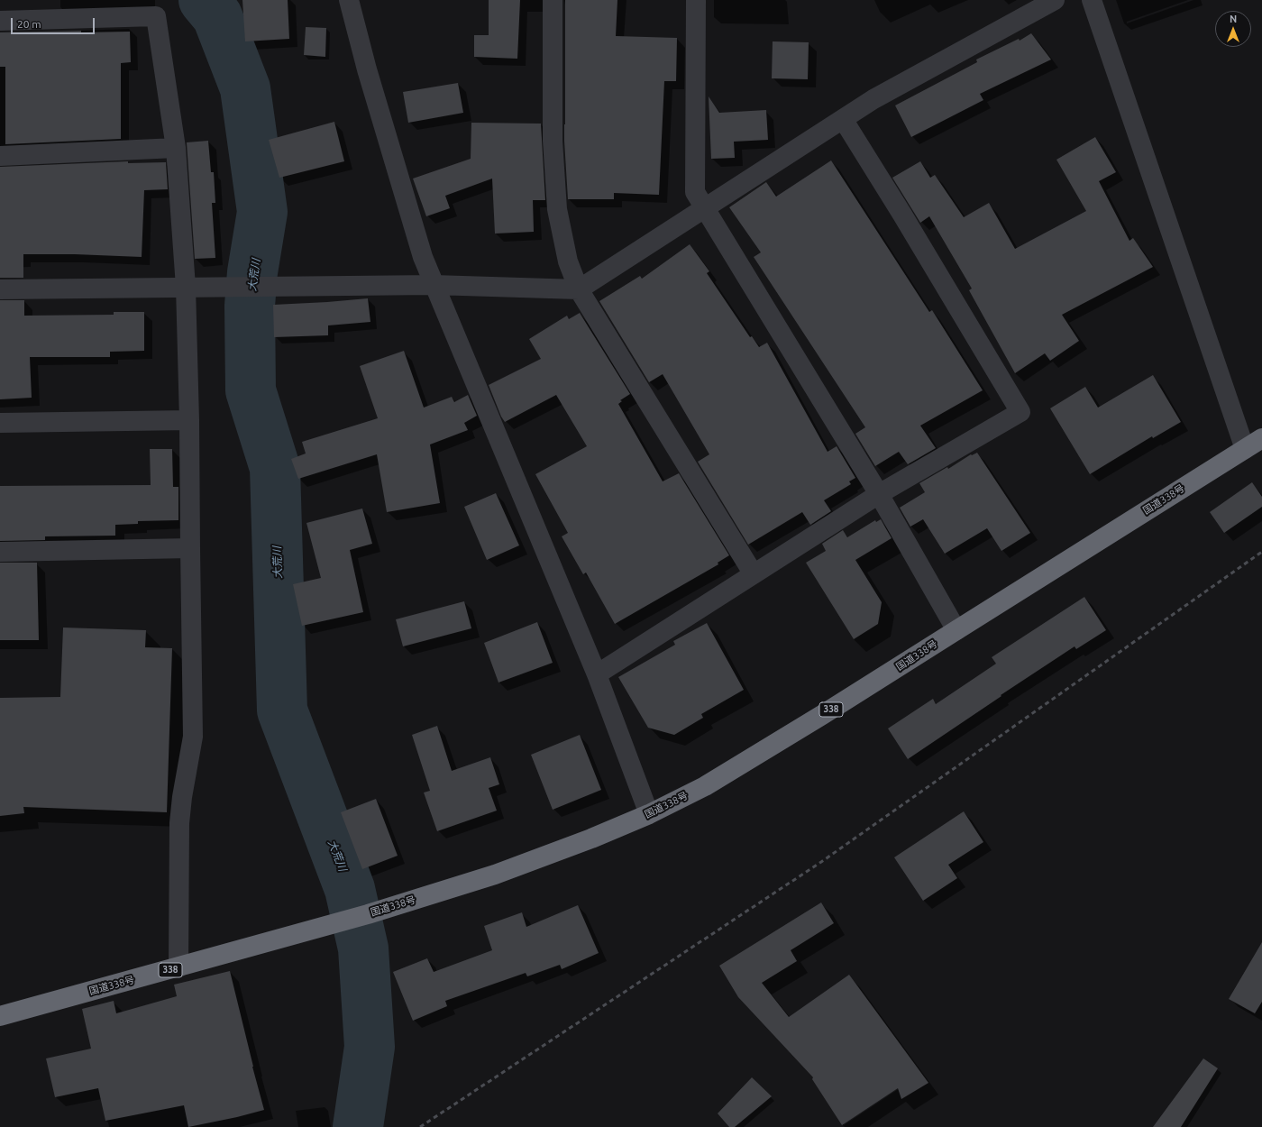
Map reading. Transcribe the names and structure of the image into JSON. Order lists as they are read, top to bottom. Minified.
{"streets":{"highway":["国道338号","338"]},"water":["大荒川"],"scale_bar":"20 m","north":"top"}
